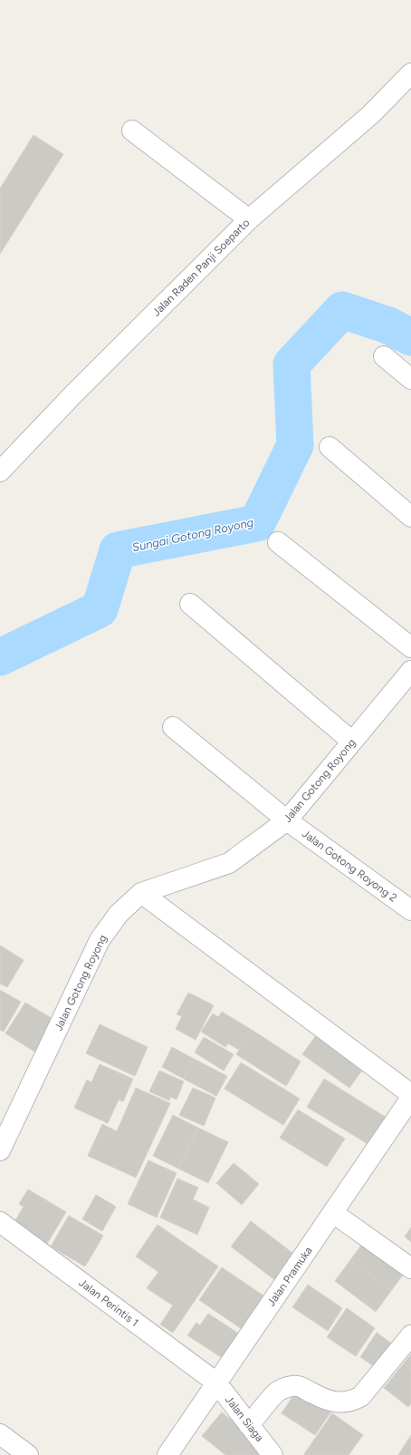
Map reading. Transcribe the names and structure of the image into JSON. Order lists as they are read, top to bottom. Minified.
{"streets":{"street":["Jalan Raden Panji Soeparto","Jalan Gotong Royong","Jalan Gotong Royong 2","Jalan Pramuka","Jalan Perintis 1","Jalan Siaga"]},"crossings":[["Jalan Gotong Royong","Jalan Gotong Royong 2"],["Jalan Pramuka","Jalan Perintis 1"],["Jalan Pramuka","Jalan Siaga"],["Jalan Perintis 1","Jalan Siaga"]],"water":["Sungai Gotong Royong"]}
